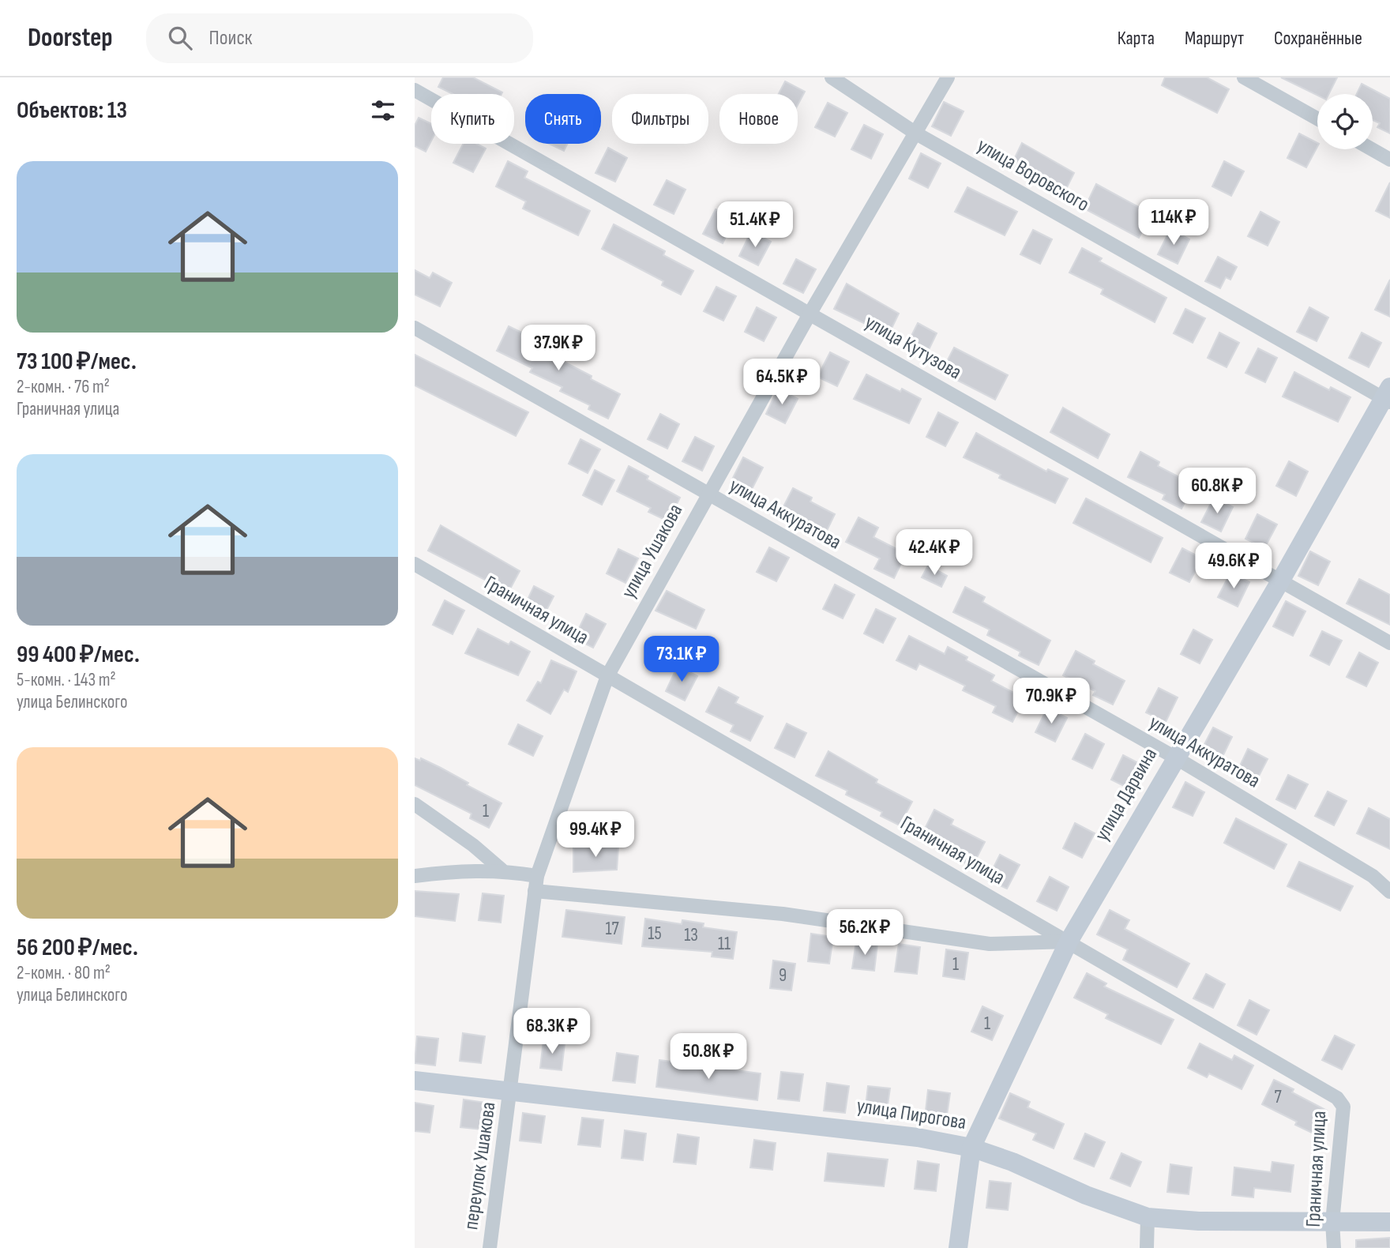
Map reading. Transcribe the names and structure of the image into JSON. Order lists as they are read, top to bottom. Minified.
{"streets":{"street":["улица Воровского","улица Кутузова","улица Аккуратова","улица Ушакова","Граничная улица","улица Дарвина","улица Пирогова","переулок Ушакова"]},"crossings":[["улица Воровского","улица Ушакова"],["улица Воровского","улица Дарвина"],["улица Кутузова","улица Ушакова"],["улица Кутузова","улица Дарвина"],["улица Аккуратова","улица Ушакова"],["улица Аккуратова","улица Дарвина"],["улица Ушакова","Граничная улица"],["улица Ушакова","улица Пирогова"],["улица Ушакова","переулок Ушакова"],["Граничная улица","улица Дарвина"],["Граничная улица","улица Пирогова"],["улица Дарвина","улица Пирогова"],["улица Пирогова","переулок Ушакова"]],"house_numbers":["1","17","15","13","11","1","9","1","7"],"page":{"header":"Doorstep","search":"Поиск","nav":["Карта","Маршрут","Сохранённые"],"heading":"Объектов: 13","chip":["Купить","Снять","Фильтры","Новое"],"list":[{"name":"73 100 ₽/мес.","note":"2-комн. · 76 m² · Граничная улица"},{"name":"99 400 ₽/мес.","note":"5-комн. · 143 m² · улица Белинского"},{"name":"56 200 ₽/мес.","note":"2-комн. · 80 m² · улица Белинского"}],"price":["114K ₽","51.4K ₽","37.9K ₽","64.5K ₽","60.8K ₽","42.4K ₽","49.6K ₽","73.1K ₽","70.9K ₽","99.4K ₽","56.2K ₽","68.3K ₽","50.8K ₽"]}}
